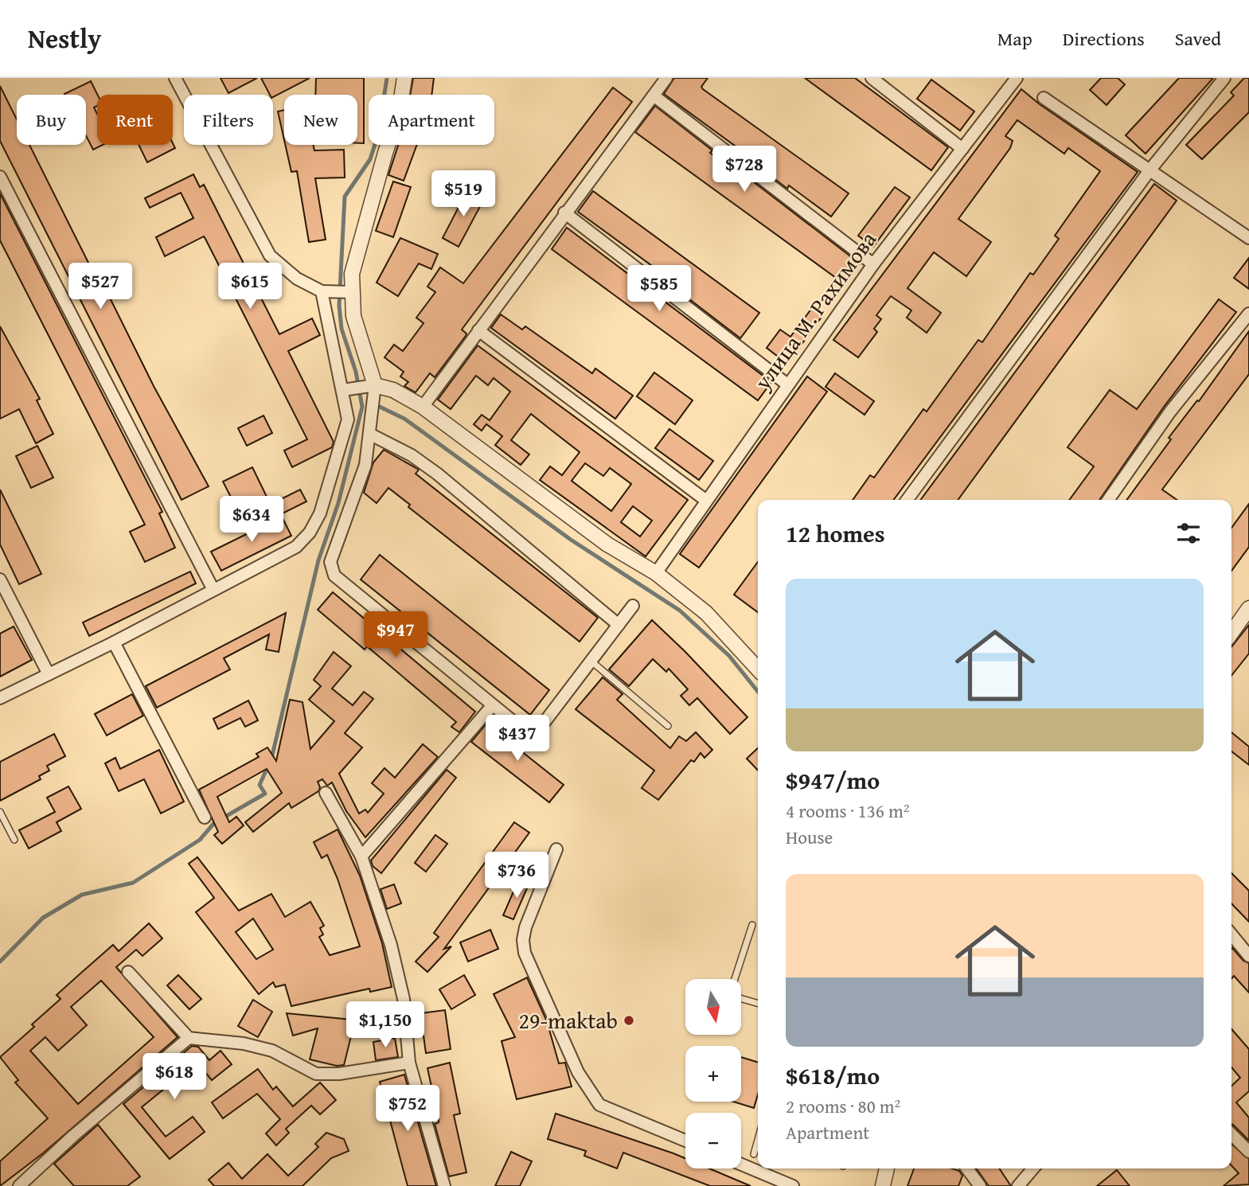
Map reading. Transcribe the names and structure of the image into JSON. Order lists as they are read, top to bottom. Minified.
{"streets":{"street":["улица М. Рахимова"]},"places":["29-maktab"],"north":"bottom","page":{"header":"Nestly","nav":["Map","Directions","Saved"],"chip":["Buy","Rent","Filters","New","Apartment"],"price":["$728","$519","$527","$615","$585","$634","$947","$437","$736","$1,150","$618","$752"],"heading":"12 homes","list":[{"name":"$947/mo","note":"4 rooms · 136 m² · House"},{"name":"$618/mo","note":"2 rooms · 80 m² · Apartment"}],"map_buttons":["+","−"]}}
